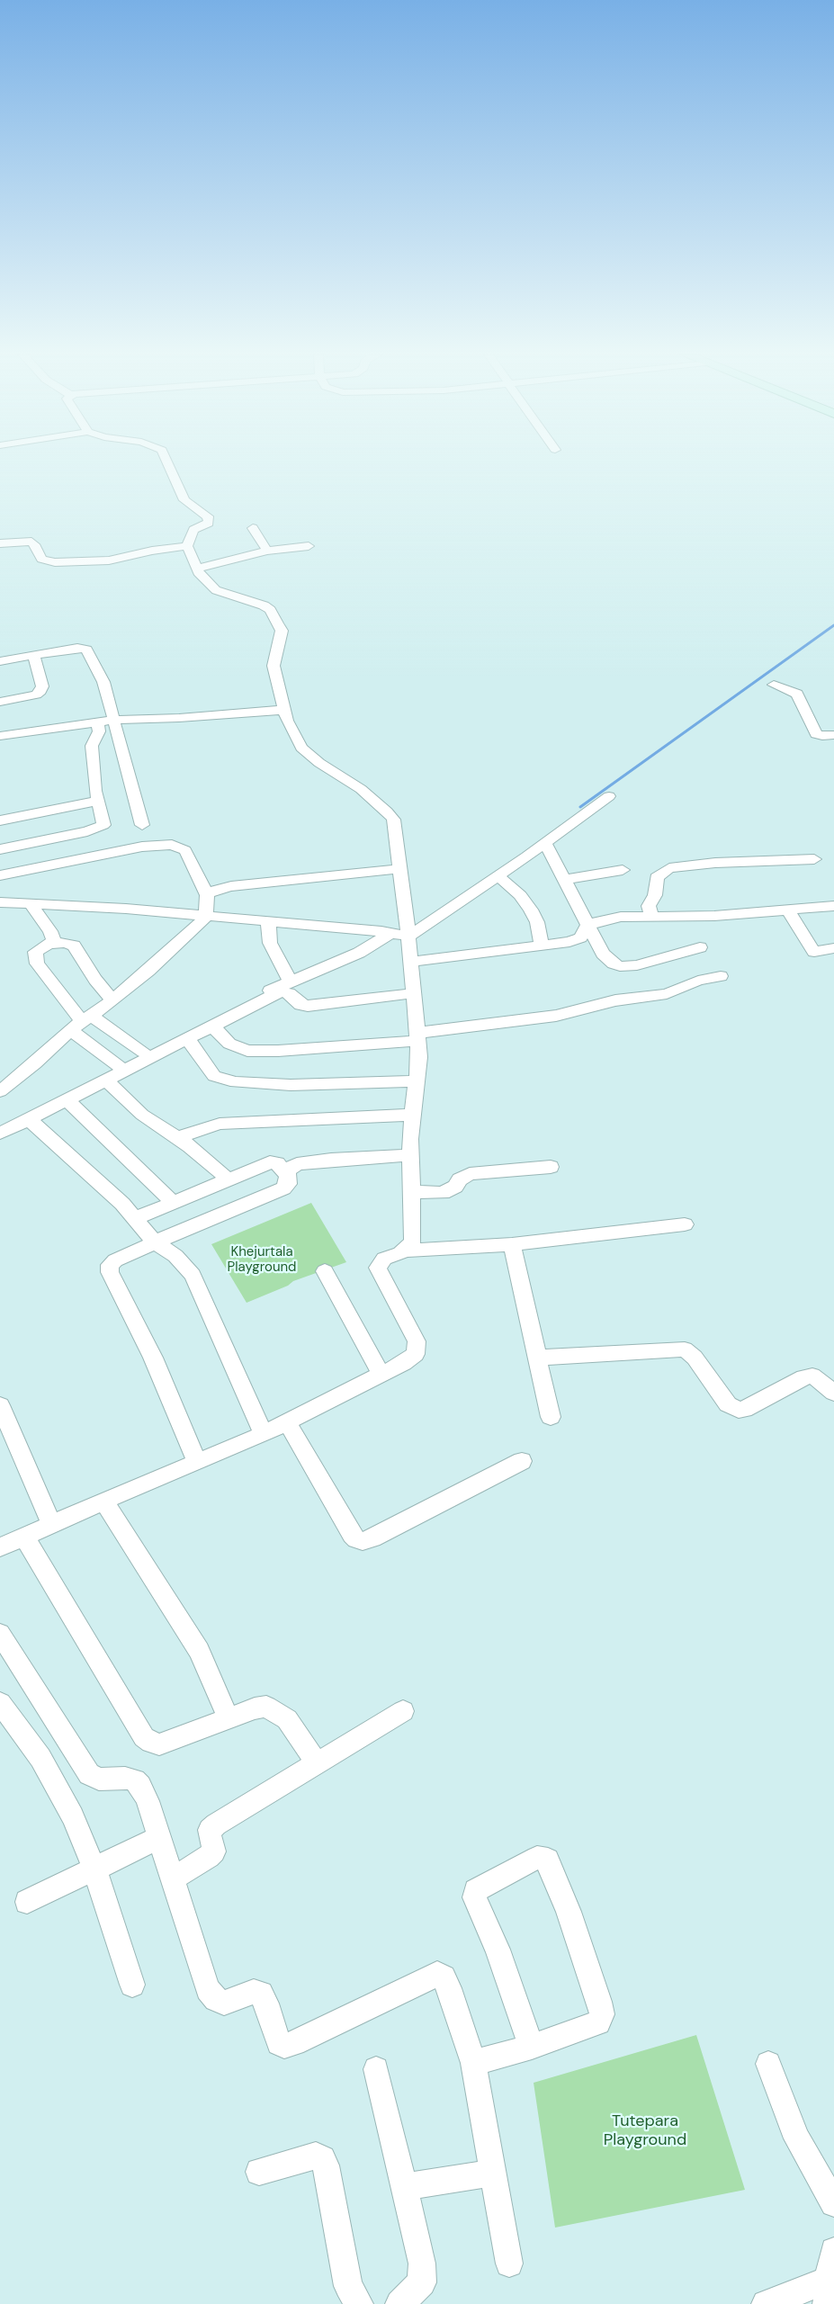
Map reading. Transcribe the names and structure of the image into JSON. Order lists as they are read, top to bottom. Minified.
{"parks":["Khejurtala Playground","Tutepara Playground"]}
